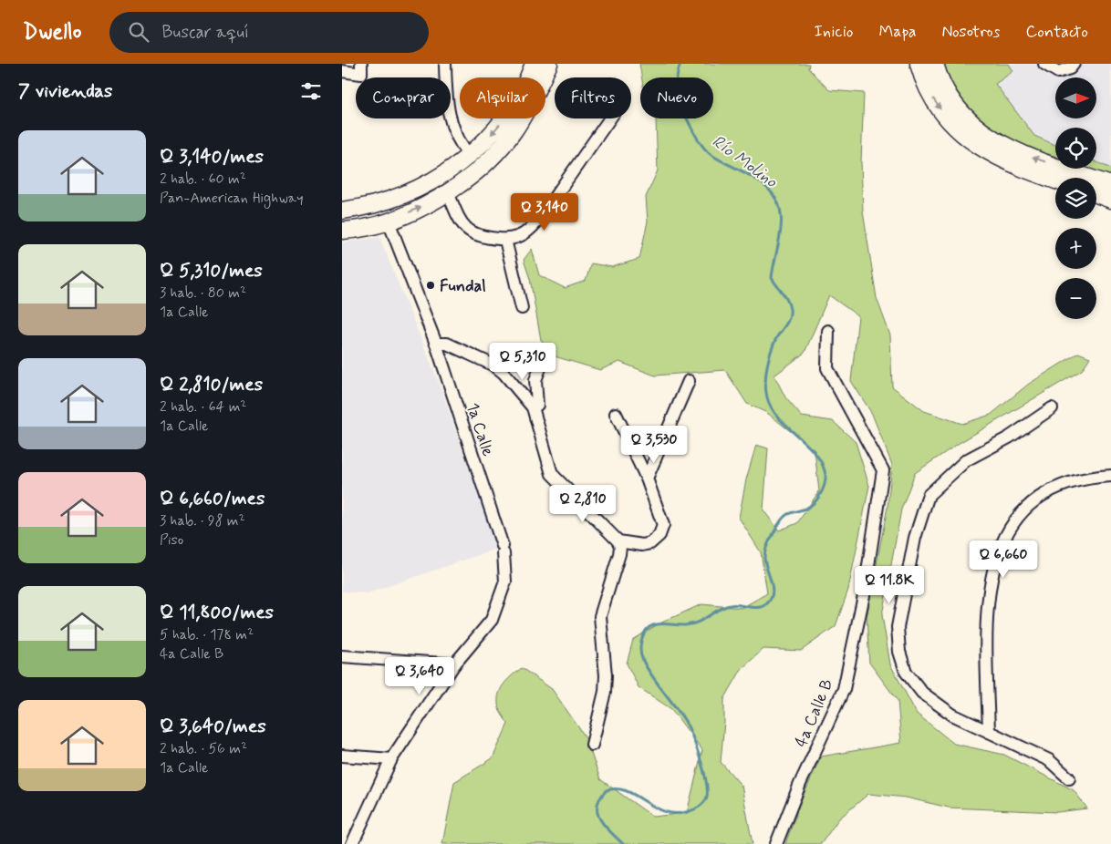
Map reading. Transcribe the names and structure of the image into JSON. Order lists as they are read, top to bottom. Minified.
{"streets":{"street":["1a Calle","4a Calle B"]},"water":["Río Molino"],"places":["Fundal"],"north":"right","page":{"header":"Dwello","search":"Buscar aquí","nav":["Inicio","Mapa","Nosotros","Contacto"],"heading":"7 viviendas","map_buttons":["+","−"],"chip":["Comprar","Alquilar","Filtros","Nuevo"],"list":[{"name":"Q 3,140/mes","note":"2 hab. · 60 m² · Pan-American Highway"},{"name":"Q 5,310/mes","note":"3 hab. · 80 m² · 1a Calle"},{"name":"Q 2,810/mes","note":"2 hab. · 64 m² · 1a Calle"},{"name":"Q 6,660/mes","note":"3 hab. · 98 m² · Piso"},{"name":"Q 11,800/mes","note":"5 hab. · 178 m² · 4a Calle B"},{"name":"Q 3,640/mes","note":"2 hab. · 56 m² · 1a Calle"}],"price":["Q 3,140","Q 5,310","Q 3,530","Q 2,810","Q 6,660","Q 11.8K","Q 3,640"]}}
